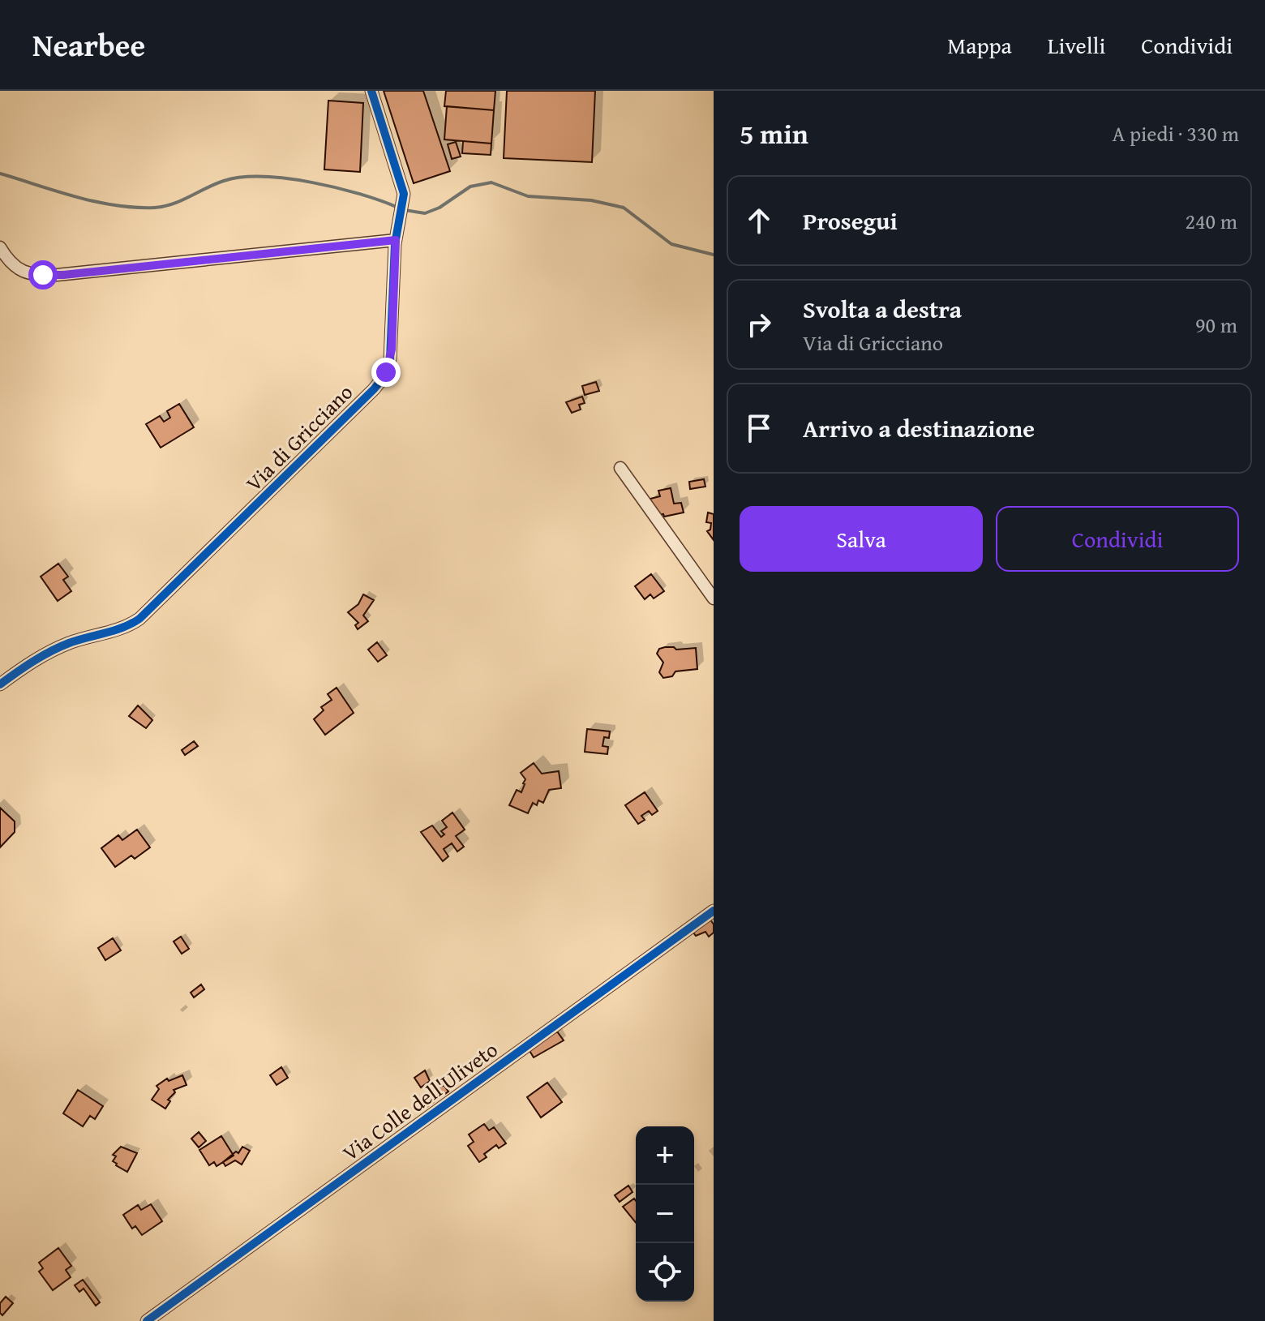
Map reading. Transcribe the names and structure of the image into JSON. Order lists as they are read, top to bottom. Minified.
{"streets":{"street":["Via di Gricciano","Via Colle dell'Uliveto"]},"page":{"header":"Nearbee","nav":["Mappa","Livelli","Condividi"],"heading":["5 min","A piedi · 330 m"],"list":[["Prosegui","240 m"],["Svolta a destra","Via di Gricciano","90 m"],"Arrivo a destinazione"],"buttons":["Salva","Condividi"],"map_buttons":["+","−"]}}
